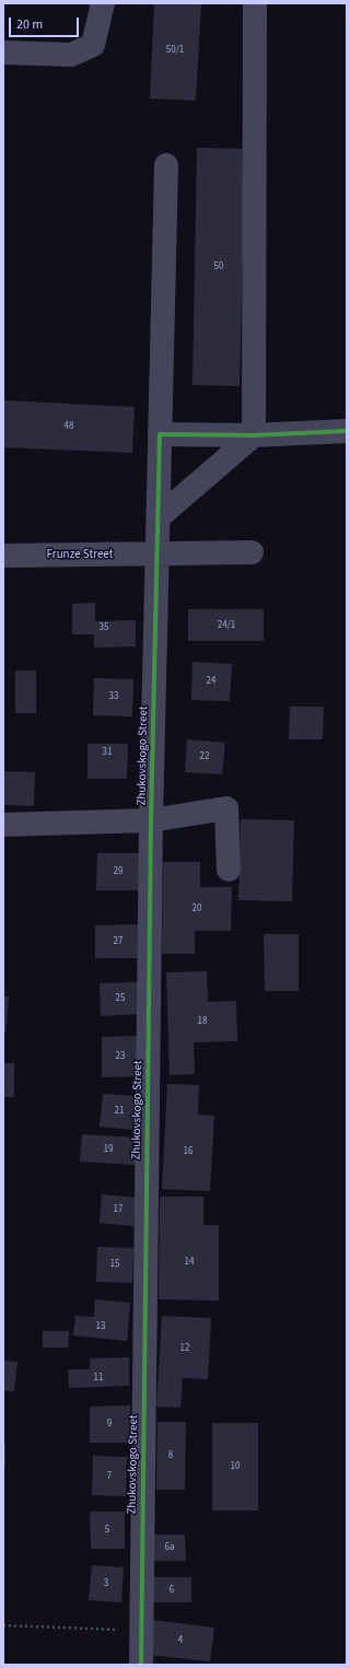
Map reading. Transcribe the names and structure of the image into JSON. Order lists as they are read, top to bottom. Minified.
{"streets":{"street":["Frunze Street","Zhukovskogo Street"]},"crossings":[["Frunze Street","Zhukovskogo Street"]],"house_numbers":["50/1","50","48","24/1","35","24","33","31","22","29","20","27","25","18","23","21","19","16","17","14","15","13","12","11","9","8","10","7","5","6а","3","6","4"],"scale_bar":"20 m"}
